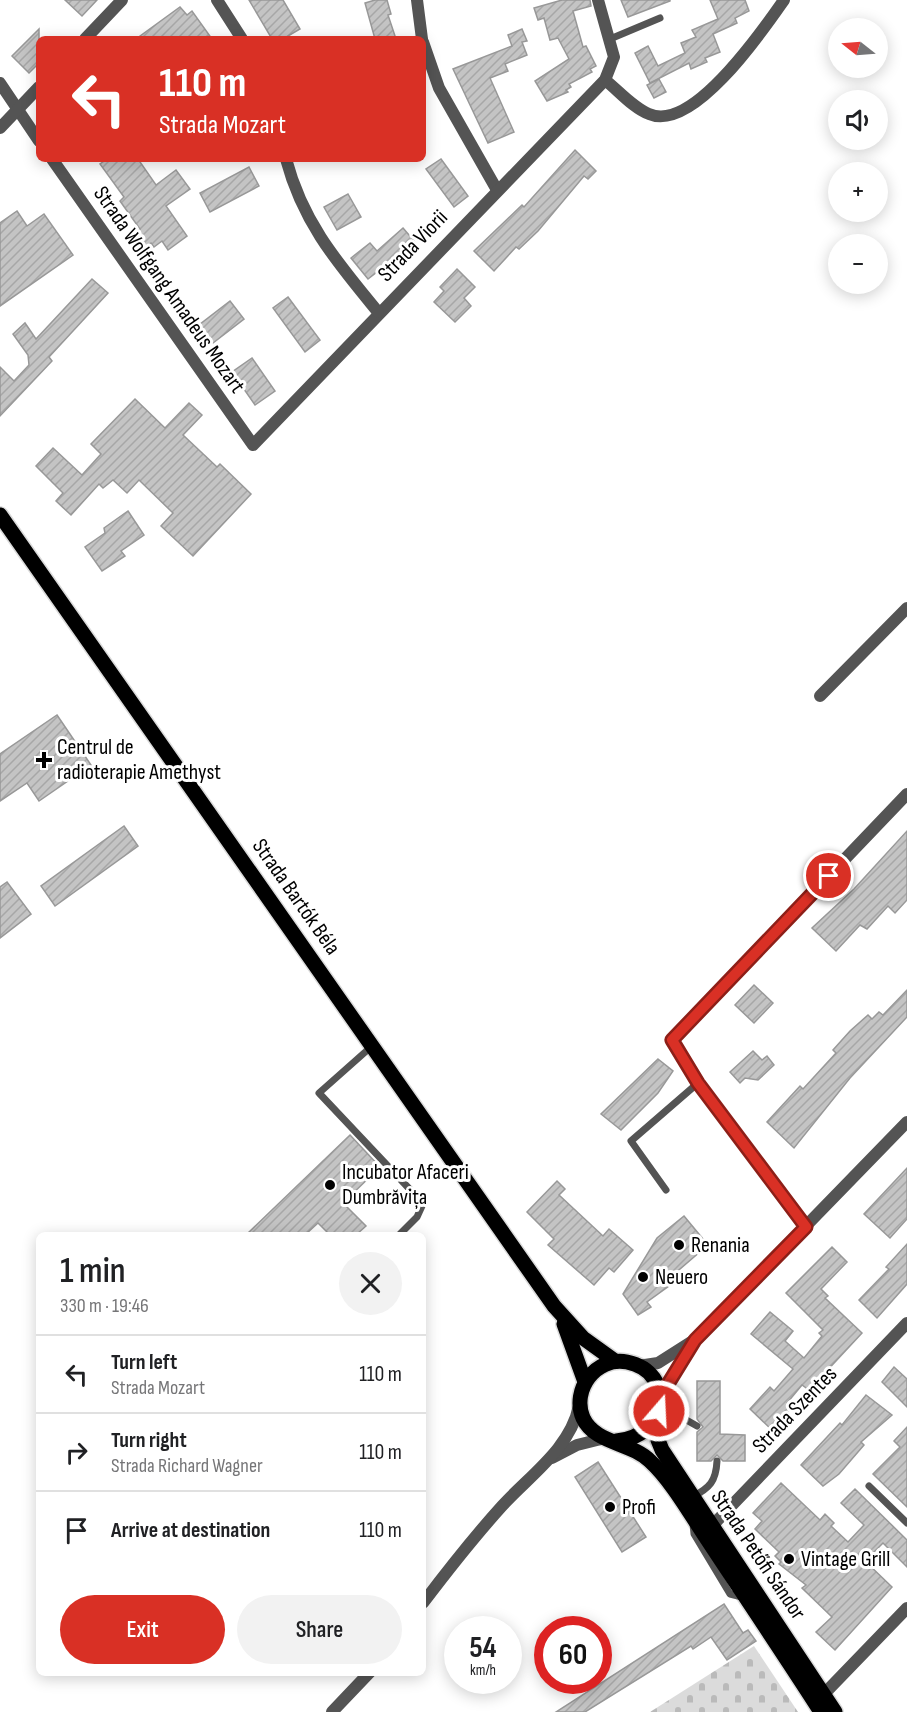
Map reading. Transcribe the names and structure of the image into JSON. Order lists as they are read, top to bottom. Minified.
{"streets":{"main road":["Strada Bartók Béla","Strada Petőfi Sándor"],"street":["Strada Viorii","Strada Wolfgang Amadeus Mozart","Strada Szentes"]},"crossings":[["Strada Viorii","Strada Wolfgang Amadeus Mozart"],["Strada Bartók Béla","Strada Petőfi Sándor"],["Strada Szentes","Strada Petőfi Sándor"]],"places":{"health":["Centrul de radioterapie Amethyst"],"other":["Incubator Afaceri Dumbrăvița","Renania","Neuero","Profi","Vintage Grill"]},"north":"left","page":{"map_buttons":["+","−"],"turn":["110 m","Strada Mozart"],"heading":["1 min","330 m · 19:46"],"list":[{"name":"Turn left","note":"Strada Mozart","value":"110 m"},{"name":"Turn right","note":"Strada Richard Wagner","value":"110 m"},{"name":"Arrive at destination","value":"110 m"}],"buttons":["Exit","Share"],"speed":"54 km/h","limit":"60"}}
